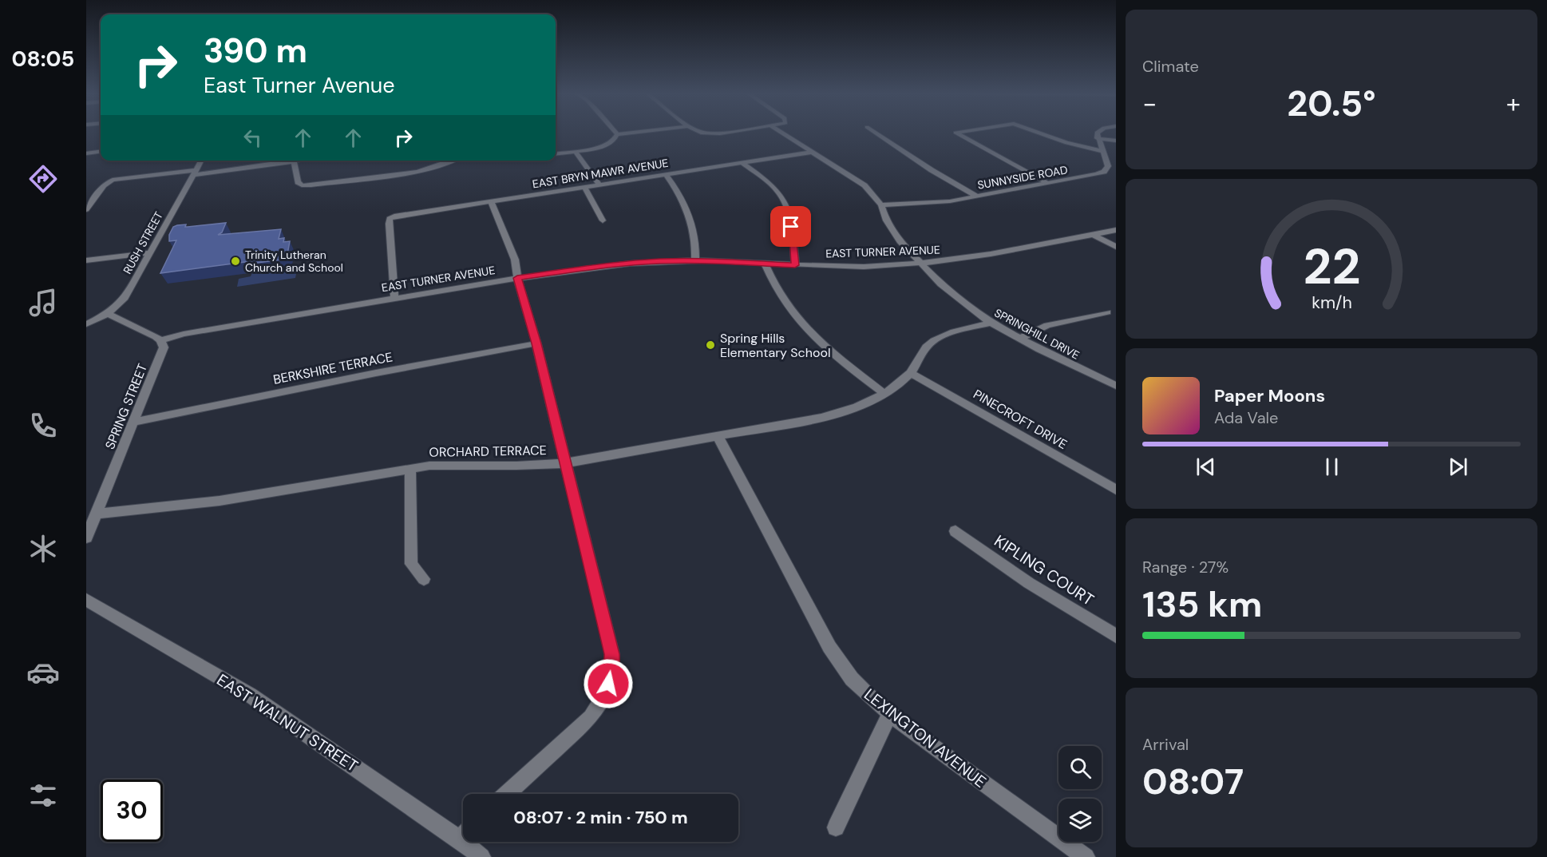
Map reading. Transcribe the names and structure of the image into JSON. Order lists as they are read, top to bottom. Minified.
{"streets":{"street":["EAST BRYN MAWR AVENUE","SUNNYSIDE ROAD","RUSH STREET","EAST TURNER AVENUE","SPRINGHILL DRIVE","BERKSHIRE TERRACE","SPRING STREET","PINECROFT DRIVE","ORCHARD TERRACE","KIPLING COURT","EAST WALNUT STREET","LEXINGTON AVENUE"]},"crossings":[["EAST BRYN MAWR AVENUE","EAST TURNER AVENUE"],["EAST BRYN MAWR AVENUE","SPRINGHILL DRIVE"],["SUNNYSIDE ROAD","SPRINGHILL DRIVE"],["EAST TURNER AVENUE","SPRINGHILL DRIVE"],["EAST TURNER AVENUE","SPRING STREET"],["SPRINGHILL DRIVE","ORCHARD TERRACE"],["BERKSHIRE TERRACE","SPRING STREET"],["SPRING STREET","ORCHARD TERRACE"],["PINECROFT DRIVE","ORCHARD TERRACE"],["ORCHARD TERRACE","LEXINGTON AVENUE"]],"places":["Trinity Lutheran Church and School","Spring Hills Elementary School"],"page":{"tabs":"08:05","tile":["Climate",["Range · 27%","135 km"],["Arrival","08:07"]],"turn":["390 m","East Turner Avenue"],"heat":["−","20.5°","+"],"song":["Paper Moons","Ada Vale"],"limit":"30","trip":"08:07 · 2 min · 750 m","gauge":["22","km/h"]}}
